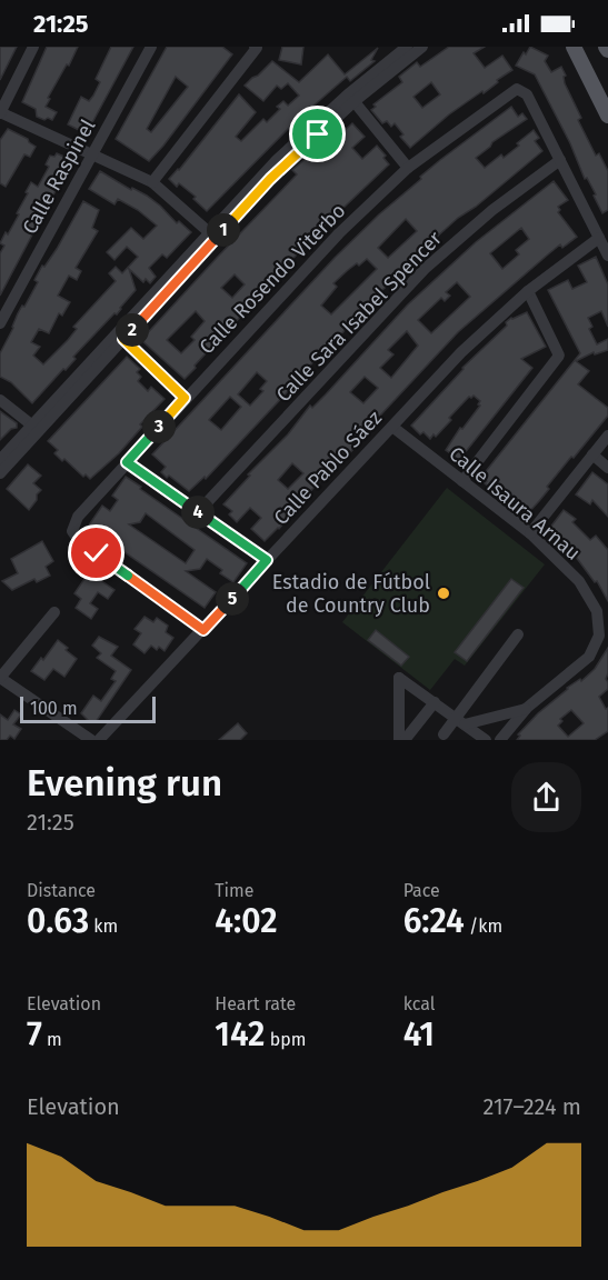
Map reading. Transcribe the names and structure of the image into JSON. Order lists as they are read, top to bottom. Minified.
{"streets":{"street":["Calle Raspinel","Calle Rosendo Viterbo","Calle Sara Isabel Spencer","Calle Pablo Sáez","Calle Isaura Arnau"]},"crossings":[["Calle Rosendo Viterbo","Calle Sara Isabel Spencer"],["Calle Rosendo Viterbo","Calle Pablo Sáez"],["Calle Pablo Sáez","Calle Isaura Arnau"]],"places":["Estadio de Fútbol de Country Club"],"scale_bar":"100 m","page":{"status":"21:25","pins":["1","2","3","4","5"],"scale":"100 m","heading":["Evening run","21:25"],"stats":[["Distance","0.63 km"],["Time","4:02"],["Pace","6:24 /km"],["Elevation","7 m"],["Heart rate","142 bpm"],["kcal","41"]],"chart":["Elevation","217–224 m"]}}
